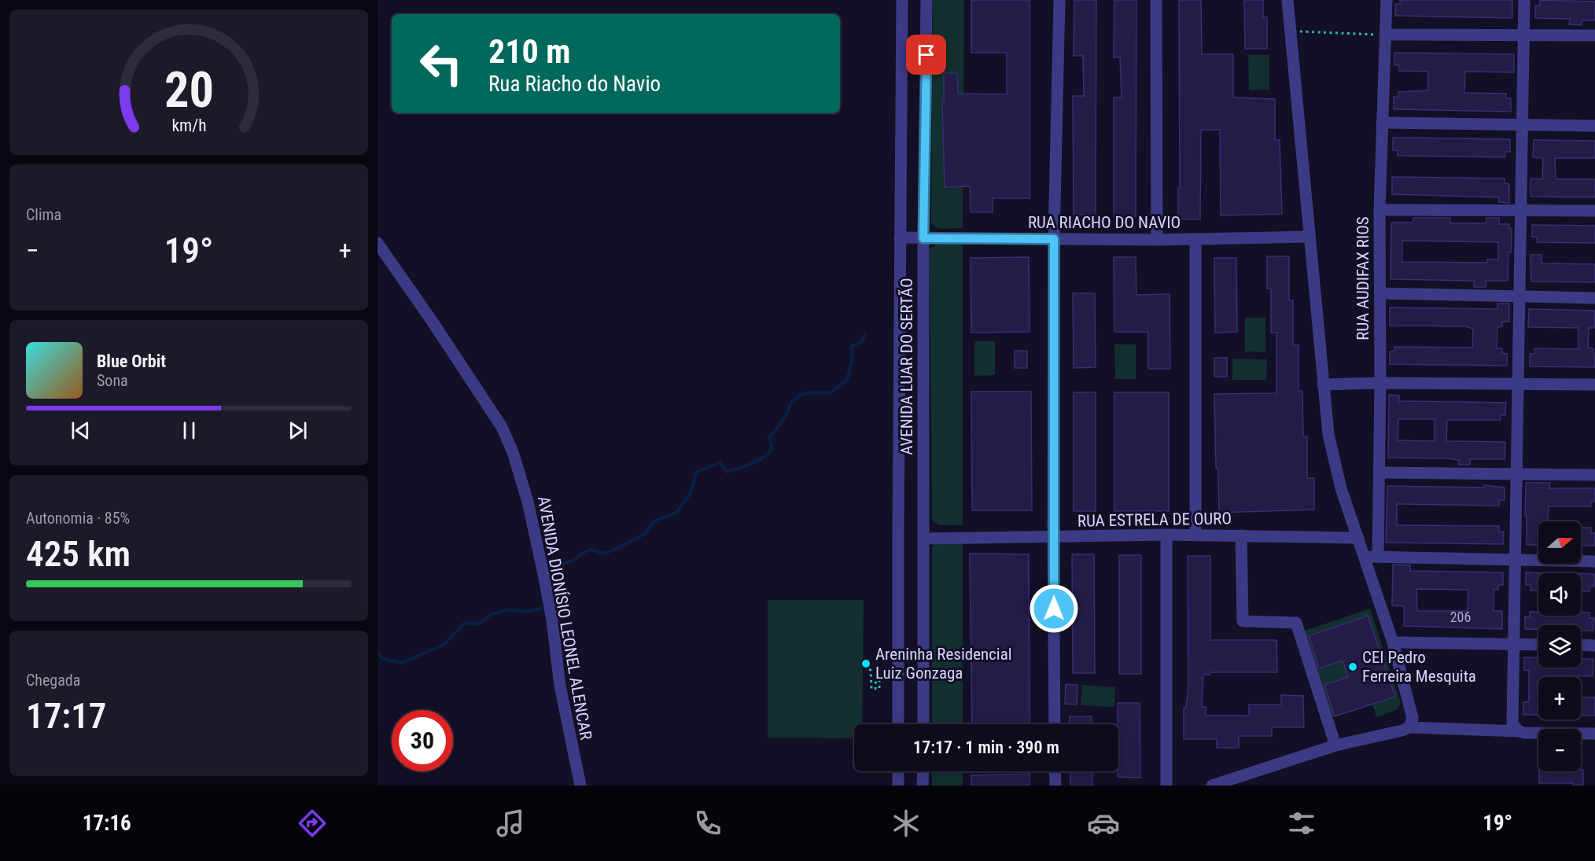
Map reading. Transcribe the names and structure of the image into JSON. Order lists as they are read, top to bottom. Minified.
{"streets":{"street":["RUA RIACHO DO NAVIO","RUA AUDIFAX RIOS","AVENIDA LUAR DO SERTÃO","RUA ESTRELA DE OURO","AVENIDA DIONÍSIO LEONEL ALENCAR"]},"crossings":[["RUA RIACHO DO NAVIO","AVENIDA LUAR DO SERTÃO"],["AVENIDA LUAR DO SERTÃO","RUA ESTRELA DE OURO"]],"places":["Areninha Residencial Luiz Gonzaga","CEI Pedro Ferreira Mesquita"],"house_numbers":["206"],"north":"right","page":{"turn":["210 m","Rua Riacho do Navio"],"tile":["Clima",["Autonomia · 85%","425 km"],["Chegada","17:17"]],"heat":["−","19°","+"],"song":["Blue Orbit","Sona"],"map_buttons":["+","−"],"limit":"30","trip":"17:17 · 1 min · 390 m","tabs":["17:16","19°"],"gauge":["20","km/h"]}}
